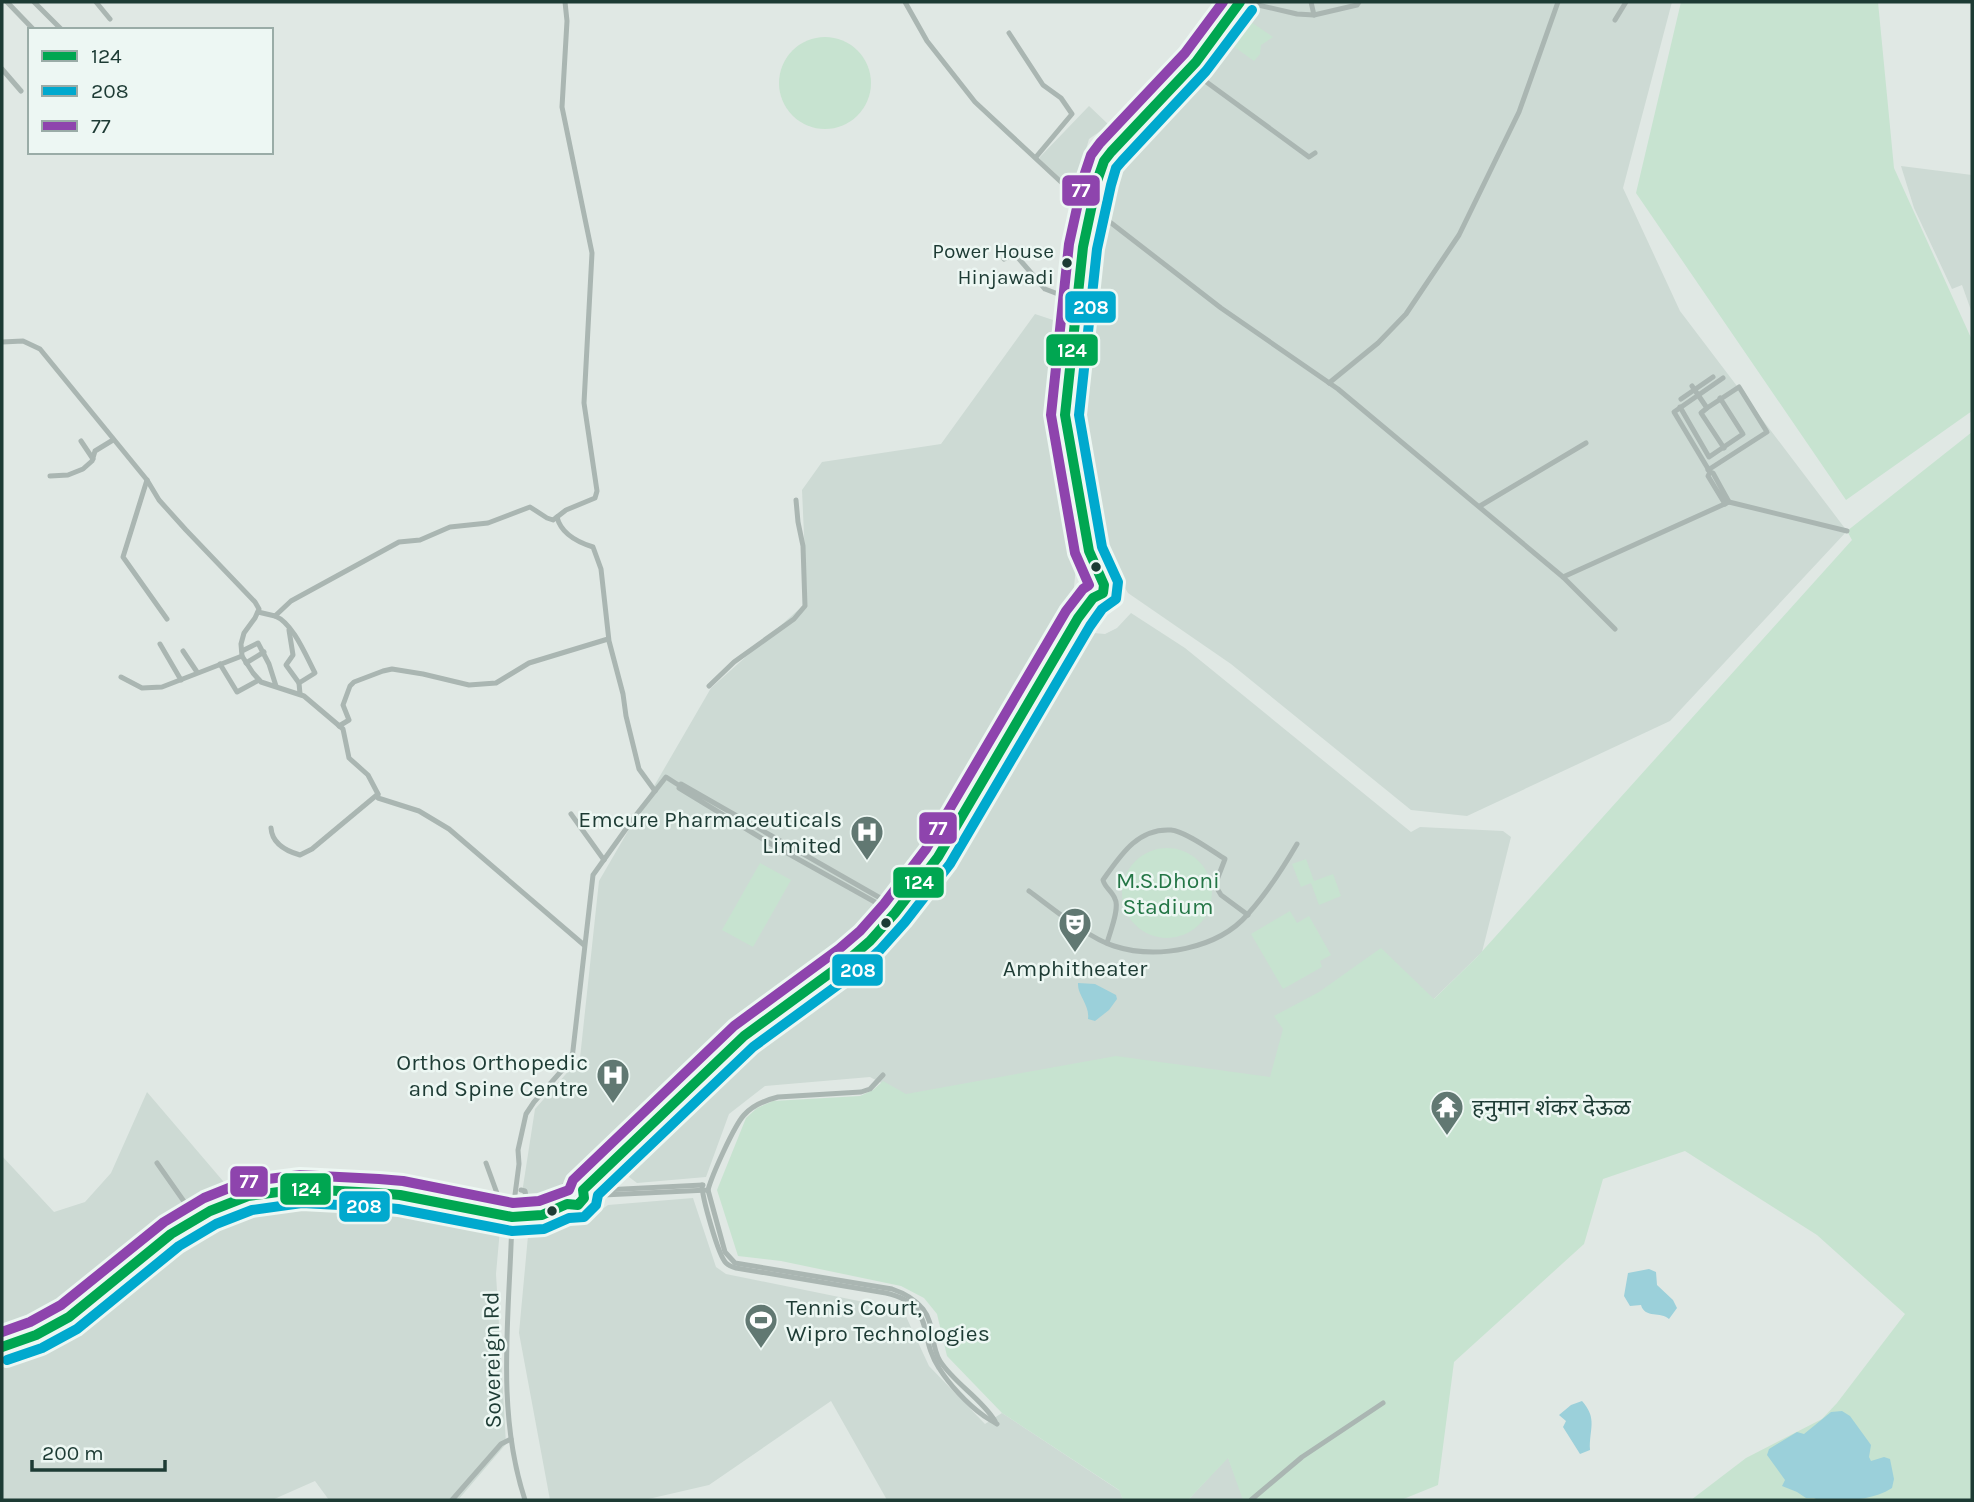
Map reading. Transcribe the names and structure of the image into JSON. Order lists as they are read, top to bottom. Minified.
{"streets":{"street":["Sovereign Rd"]},"parks":["M.S.Dhoni Stadium"],"places":{"other":["Power House Hinjawadi"],"hospital":["Emcure Pharmaceuticals Limited","Orthos Orthopedic and Spine Centre"],"theatre":["Amphitheater"],"temple":["हनुमान शंकर देऊळ"],"sports":["Tennis Court, Wipro Technologies"]},"lines":["transit line 124","transit line 77","transit line 208"],"legend":["124","208","77"],"scale_bar":"200 m"}
